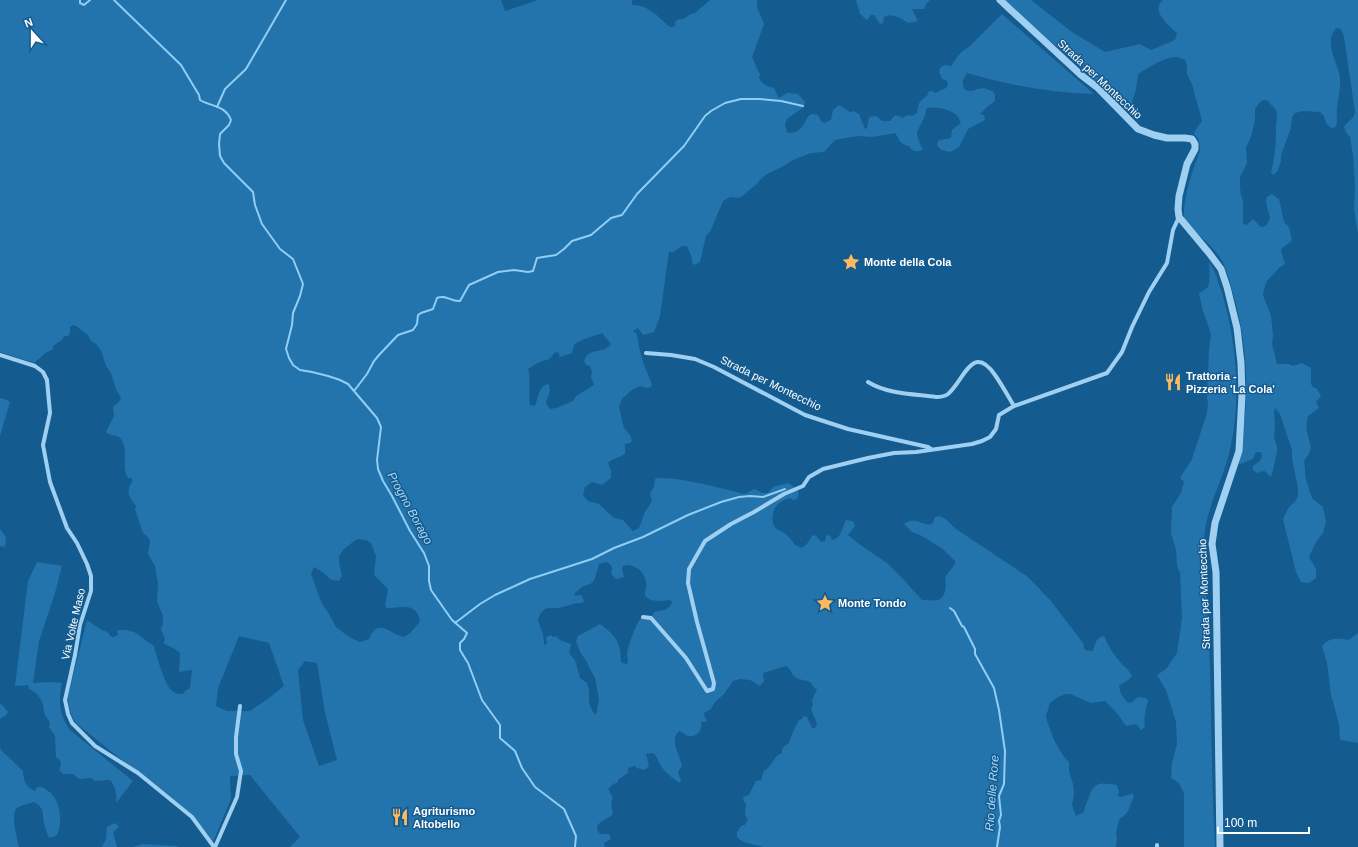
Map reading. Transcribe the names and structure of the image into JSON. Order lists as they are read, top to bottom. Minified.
{"streets":{"street":["Strada per Montecchio","Via Volte Maso"]},"water":["Progno Borago","Rio delle Rore"],"places":{"place":["Monte della Cola","Monte Tondo"],"restaurant":["Trattoria - Pizzeria 'La Cola'","Agriturismo Altobello"]},"scale_bar":"100 m","north":"top"}
